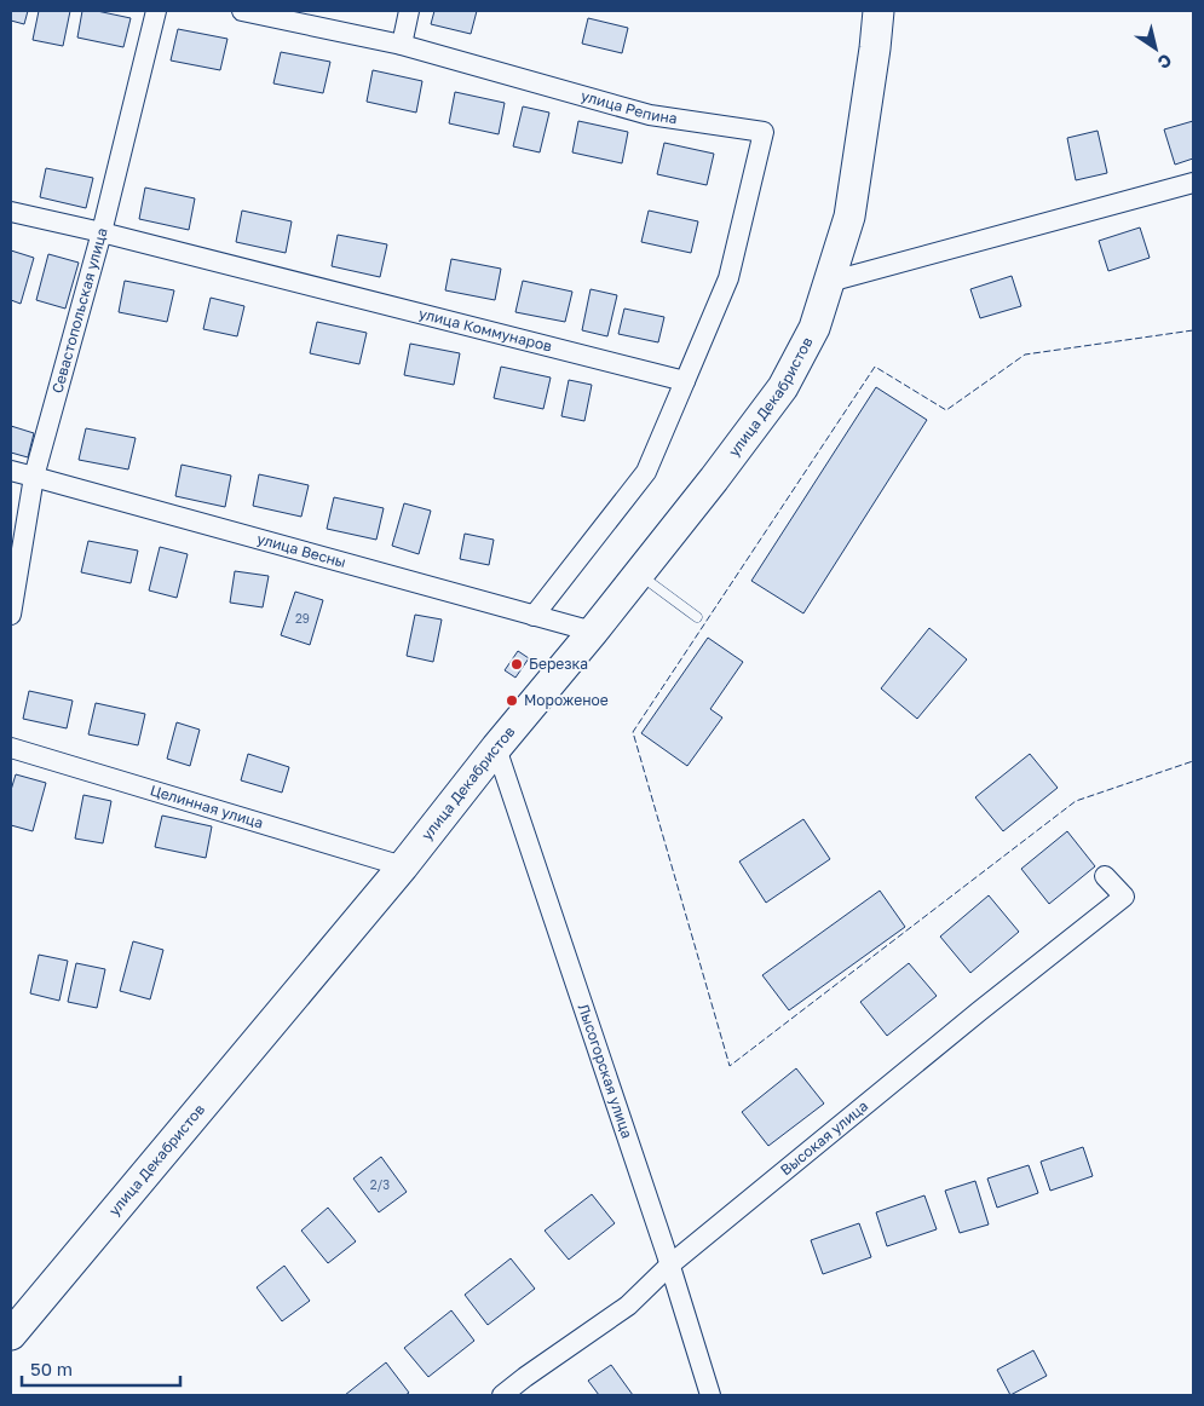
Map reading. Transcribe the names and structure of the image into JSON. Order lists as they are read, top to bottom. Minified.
{"streets":{"main road":["улица Декабристов"],"street":["улица Репина","Севастопольская улица","улица Коммунаров","улица Весны","Целинная улица","Лысогорская улица","Высокая улица"]},"crossings":[["улица Репина","улица Коммунаров"],["Севастопольская улица","улица Коммунаров"],["Севастопольская улица","улица Весны"],["улица Декабристов","улица Весны"],["улица Декабристов","Целинная улица"],["улица Декабристов","Лысогорская улица"],["Лысогорская улица","Высокая улица"]],"places":["Березка","Мороженое"],"house_numbers":["29","2/3"],"scale_bar":"50 m","north":"bottom right"}
